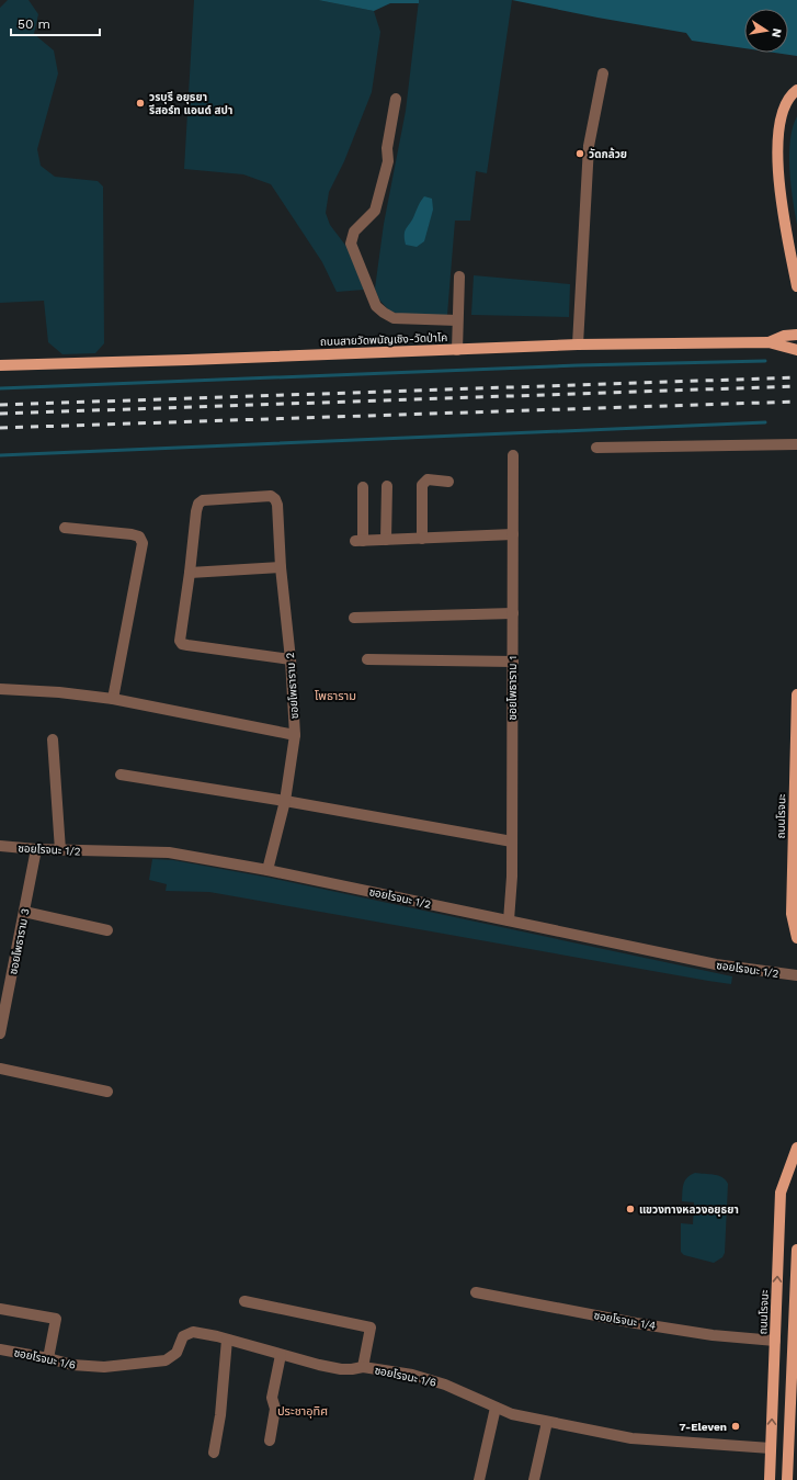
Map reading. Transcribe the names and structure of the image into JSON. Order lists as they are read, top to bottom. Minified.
{"streets":{"main road":["ถนนสายวัดพนัญเชิง-วัดป่าโค","ถนนโรจนะ"],"street":["ซอยโพธาราม 2","ซอยโพธาราม 1","ซอยโรจนะ 1/2","ซอยโพธาราม 3","ซอยโรจนะ 1/4","ซอยโรจนะ 1/6"]},"crossings":[["ซอยโพธาราม 2","ซอยโรจนะ 1/2"],["ซอยโพธาราม 1","ซอยโรจนะ 1/2"],["ถนนโรจนะ","ซอยโรจนะ 1/4"],["ถนนโรจนะ","ซอยโรจนะ 1/6"],["ซอยโรจนะ 1/2","ซอยโพธาราม 3"]],"districts":["โพธาราม","ประชาอุทิศ"],"places":["วรบุรี อยุธยา รีสอร์ท แอนด์ สปา","วัดกล้วย","แขวงทางหลวงอยุธยา","7-Eleven"],"scale_bar":"50 m","north":"right"}
